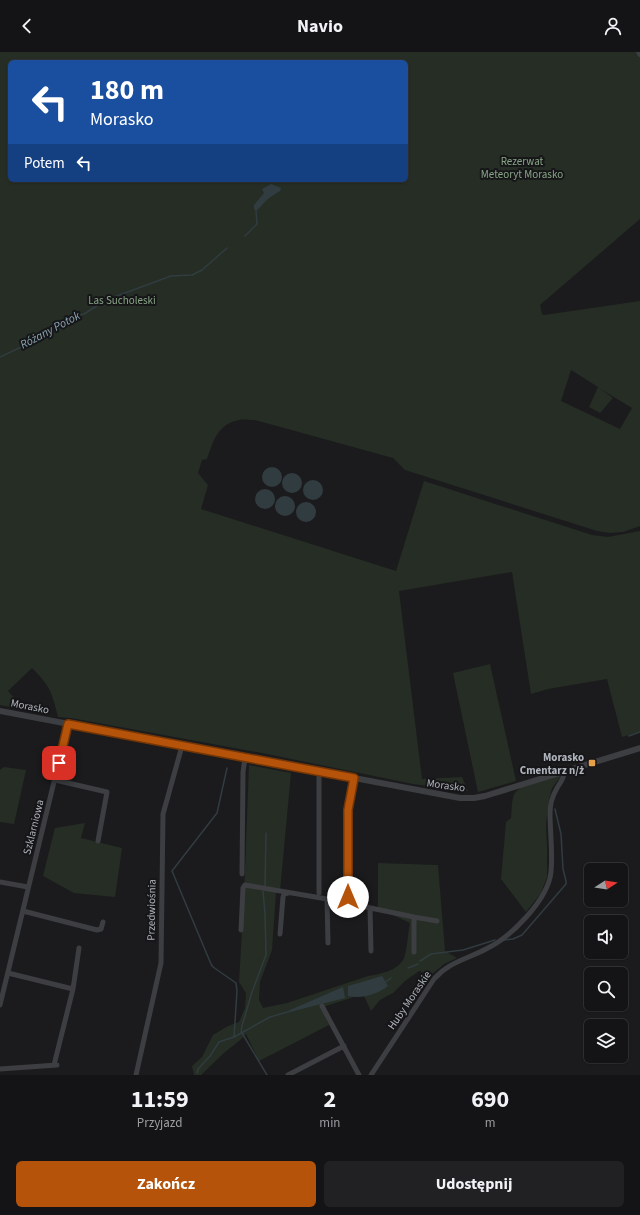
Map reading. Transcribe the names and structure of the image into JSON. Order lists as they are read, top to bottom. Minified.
{"streets":{"street":["Morasko","Szklarniowa","Przedwiośnia","Huby Moraskie"]},"crossings":[["Morasko","Szklarniowa"],["Morasko","Przedwiośnia"],["Morasko","Huby Moraskie"]],"water":["Różany Potok"],"parks":["Rezerwat Meteoryt Morasko","Las Sucholeski"],"places":{"transit":["Morasko Cmentarz n/ż"]},"north":"right","page":{"header":"Navio","turn":["180 m","Morasko"],"then":"Potem","eta":["11:59","Przyjazd","2","min","690","m"],"buttons":["Zakończ","Udostępnij"]}}
